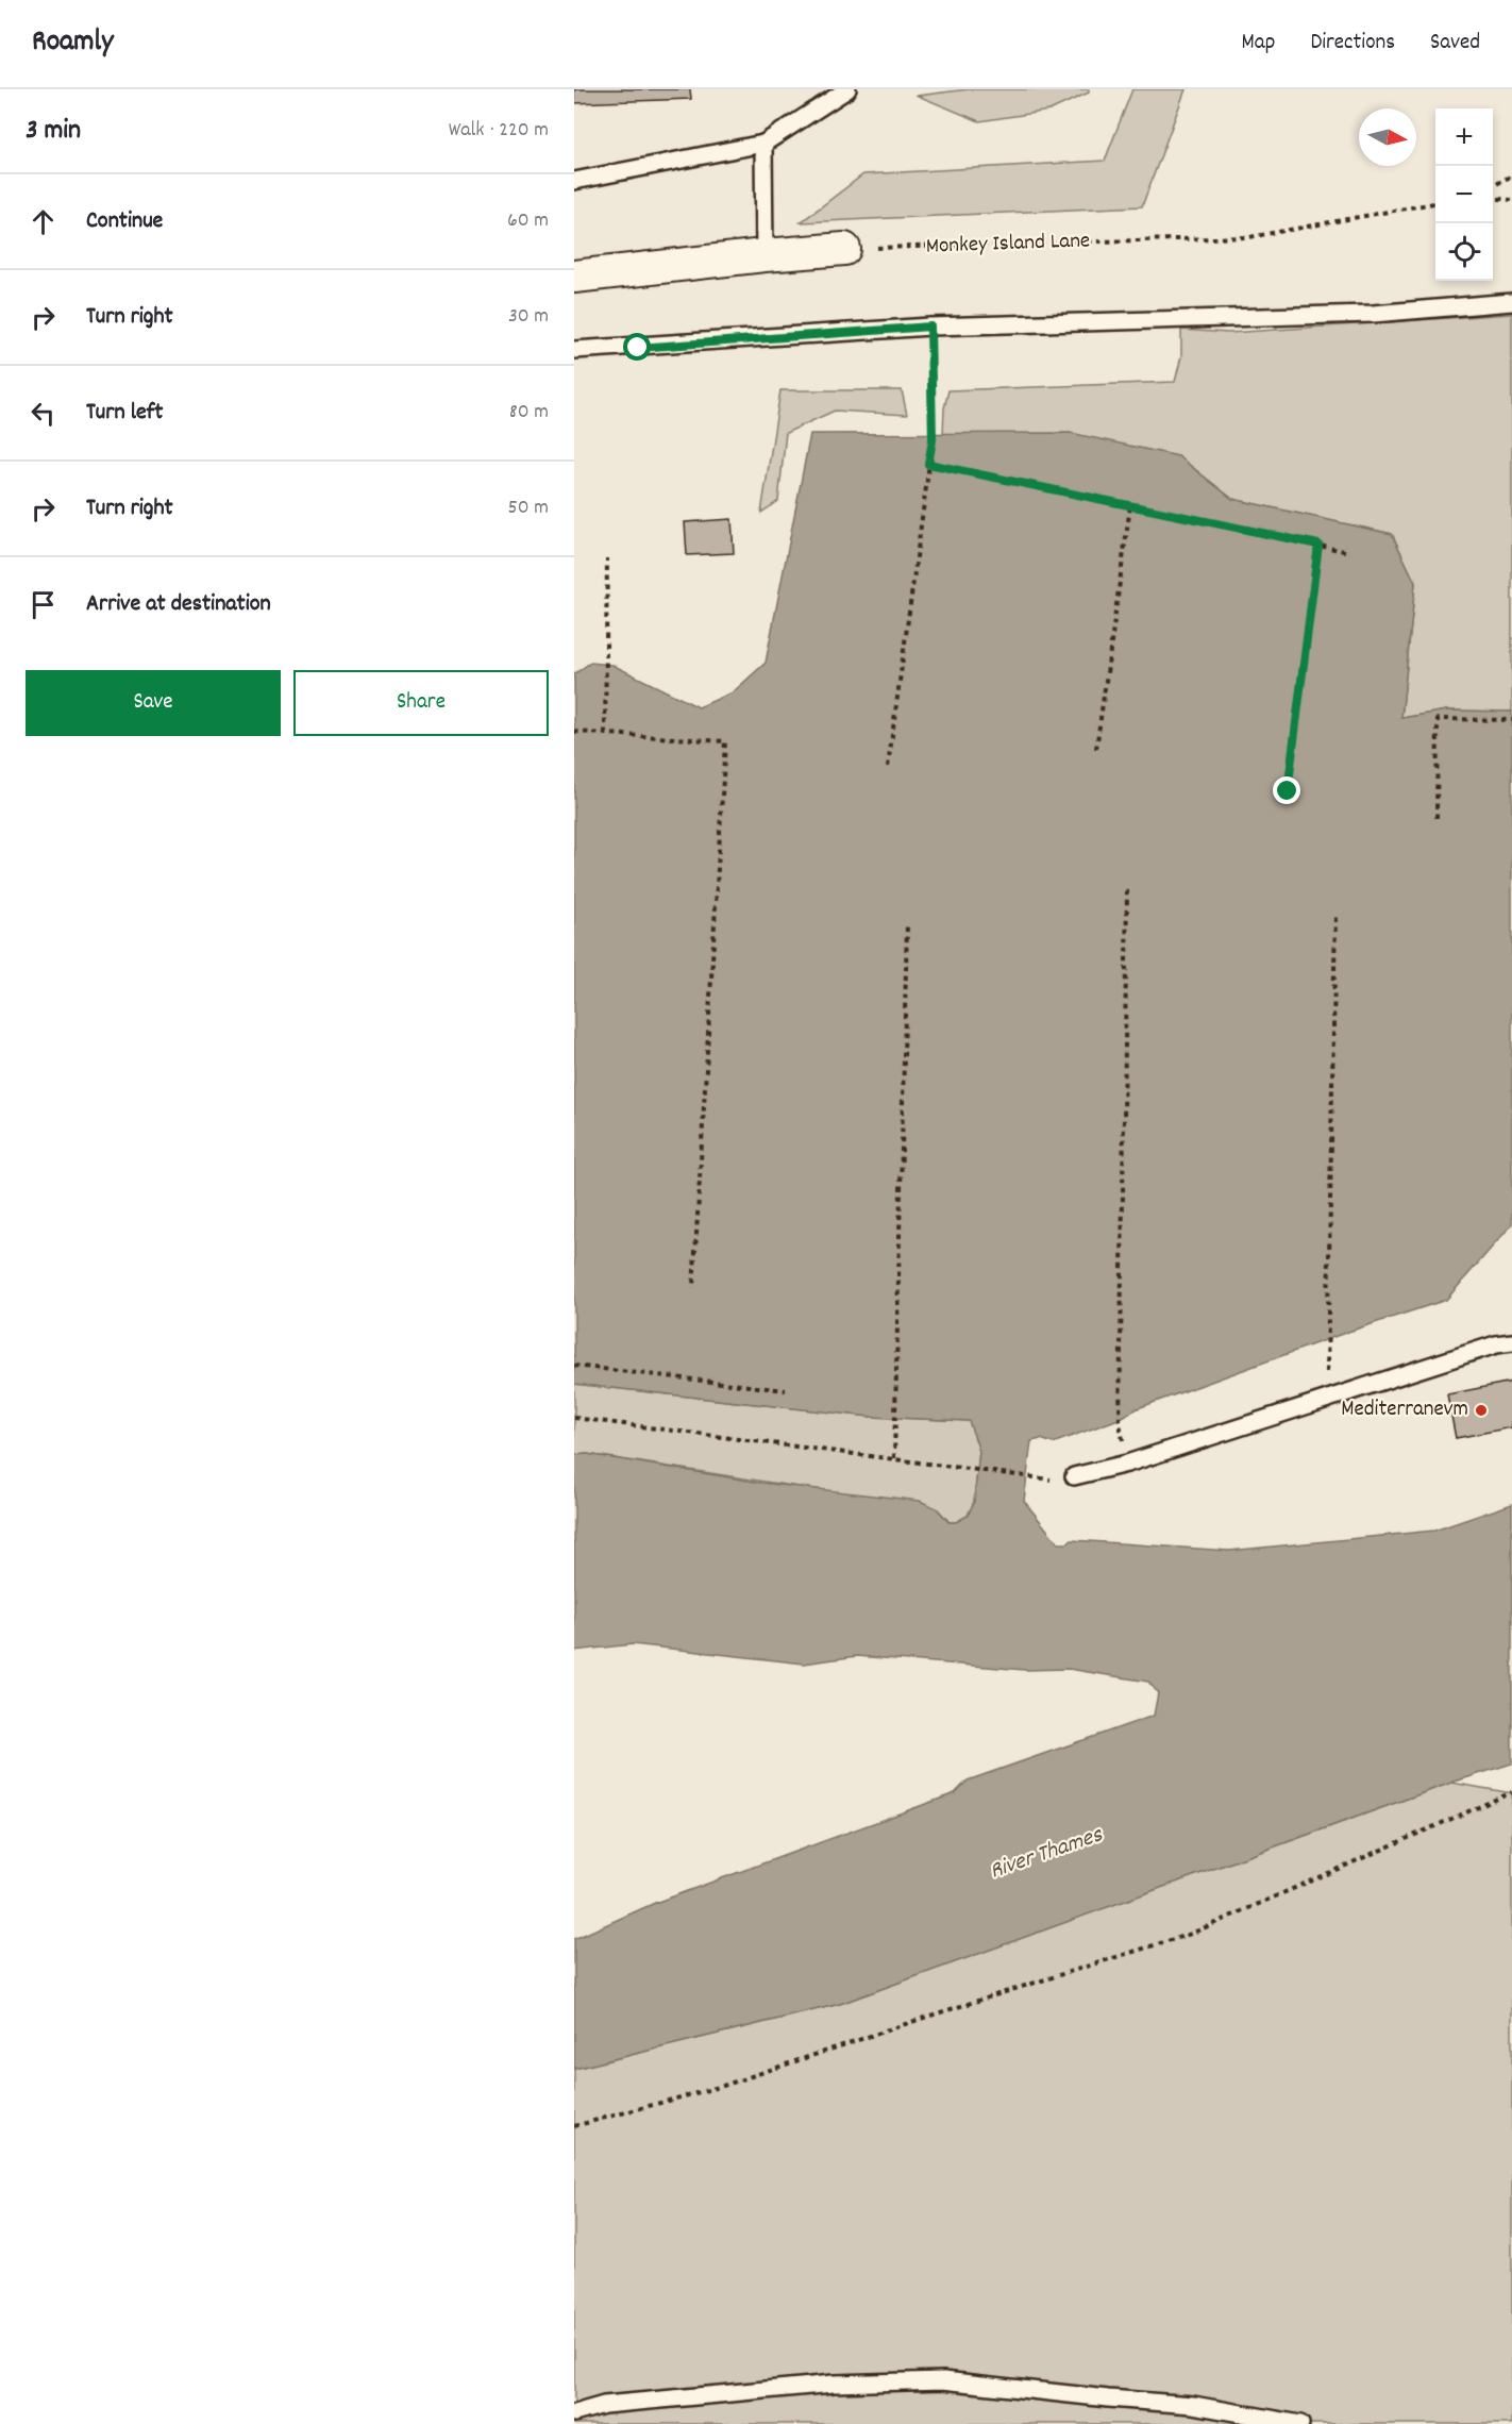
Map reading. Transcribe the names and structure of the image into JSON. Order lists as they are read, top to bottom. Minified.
{"streets":{"path":["Monkey Island Lane"]},"water":["River Thames"],"places":["Mediterranevm"],"north":"right","page":{"header":"Roamly","nav":["Map","Directions","Saved"],"heading":["3 min","Walk · 220 m"],"map_buttons":["+","−"],"list":[["Continue","60 m"],["Turn right","30 m"],["Turn left","80 m"],["Turn right","50 m"],"Arrive at destination"],"buttons":["Save","Share"]}}
